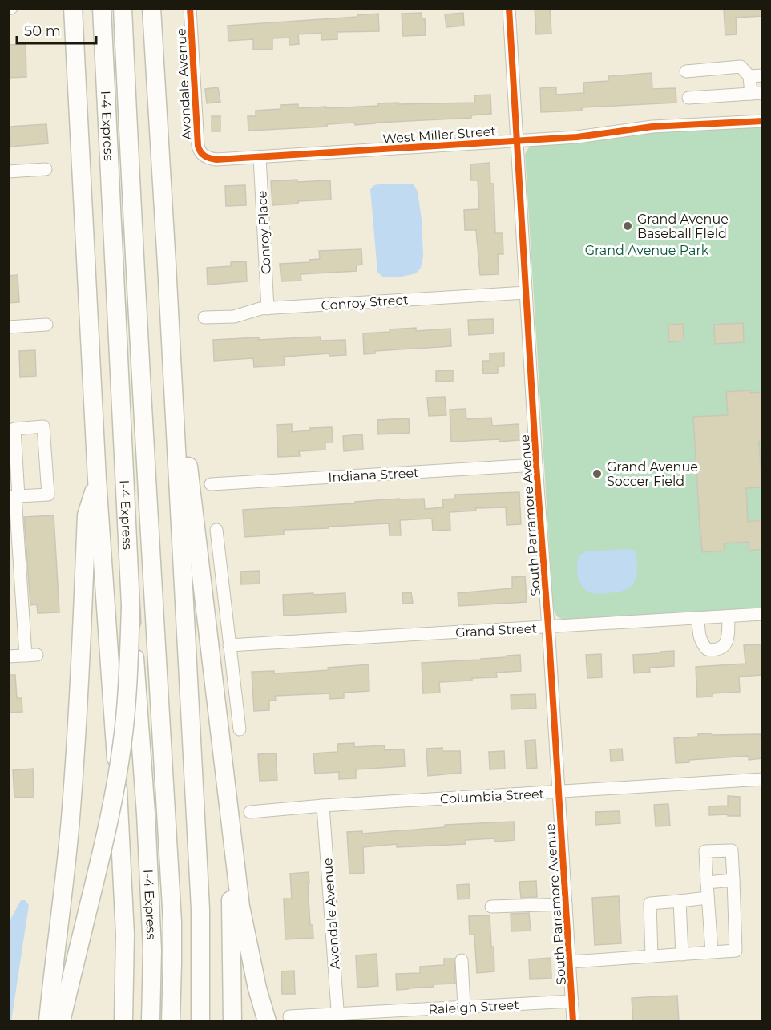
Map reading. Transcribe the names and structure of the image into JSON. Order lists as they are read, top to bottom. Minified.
{"streets":{"highway":["I-4 Express"],"street":["Avondale Avenue","West Miller Street","Conroy Place","Conroy Street","Indiana Street","South Parramore Avenue","Grand Street","Columbia Street","Raleigh Street"]},"crossings":[["Avondale Avenue","West Miller Street"],["Avondale Avenue","Columbia Street"],["Avondale Avenue","Raleigh Street"],["West Miller Street","Conroy Place"],["West Miller Street","South Parramore Avenue"],["Conroy Place","Conroy Street"],["Conroy Street","South Parramore Avenue"],["Indiana Street","South Parramore Avenue"],["South Parramore Avenue","Grand Street"],["South Parramore Avenue","Columbia Street"],["South Parramore Avenue","Raleigh Street"]],"parks":["Grand Avenue Park"],"places":["Grand Avenue Baseball FIeld","Grand Avenue Soccer Field"],"scale_bar":"50 m"}
